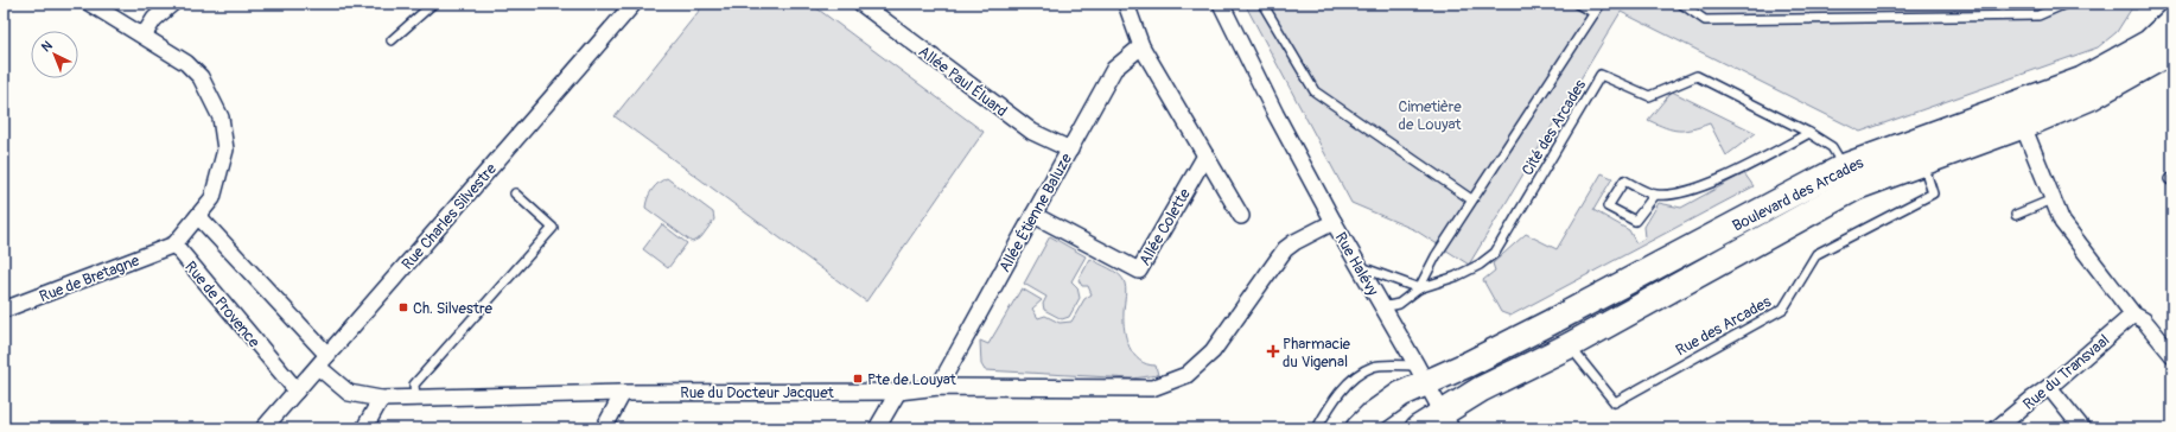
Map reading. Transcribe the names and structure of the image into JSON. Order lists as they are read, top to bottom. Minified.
{"streets":{"main road":["Boulevard des Arcades"],"street":["Allée Paul Éluard","Allée Étienne Baluze","Rue Charles Silvestre","Allée Colette","Rue Halévy","Rue de Bretagne","Rue de Provence","Rue du Transvaal","Rue du Docteur Jacquet"],"lane":["Cité des Arcades","Rue des Arcades"]},"crossings":[["Allée Paul Éluard","Allée Étienne Baluze"],["Cité des Arcades","Boulevard des Arcades"],["Boulevard des Arcades","Rue Halévy"],["Boulevard des Arcades","Rue des Arcades"],["Allée Étienne Baluze","Allée Colette"],["Allée Étienne Baluze","Rue du Docteur Jacquet"],["Rue Charles Silvestre","Rue de Provence"],["Rue Charles Silvestre","Rue du Docteur Jacquet"],["Rue Halévy","Rue du Docteur Jacquet"],["Rue de Bretagne","Rue de Provence"]],"parks":["Cimetière de Louyat"],"places":{"transit":["Ch. Silvestre","Pte de Louyat"],"health":["Pharmacie du Vigenal"]},"north":"top left"}
